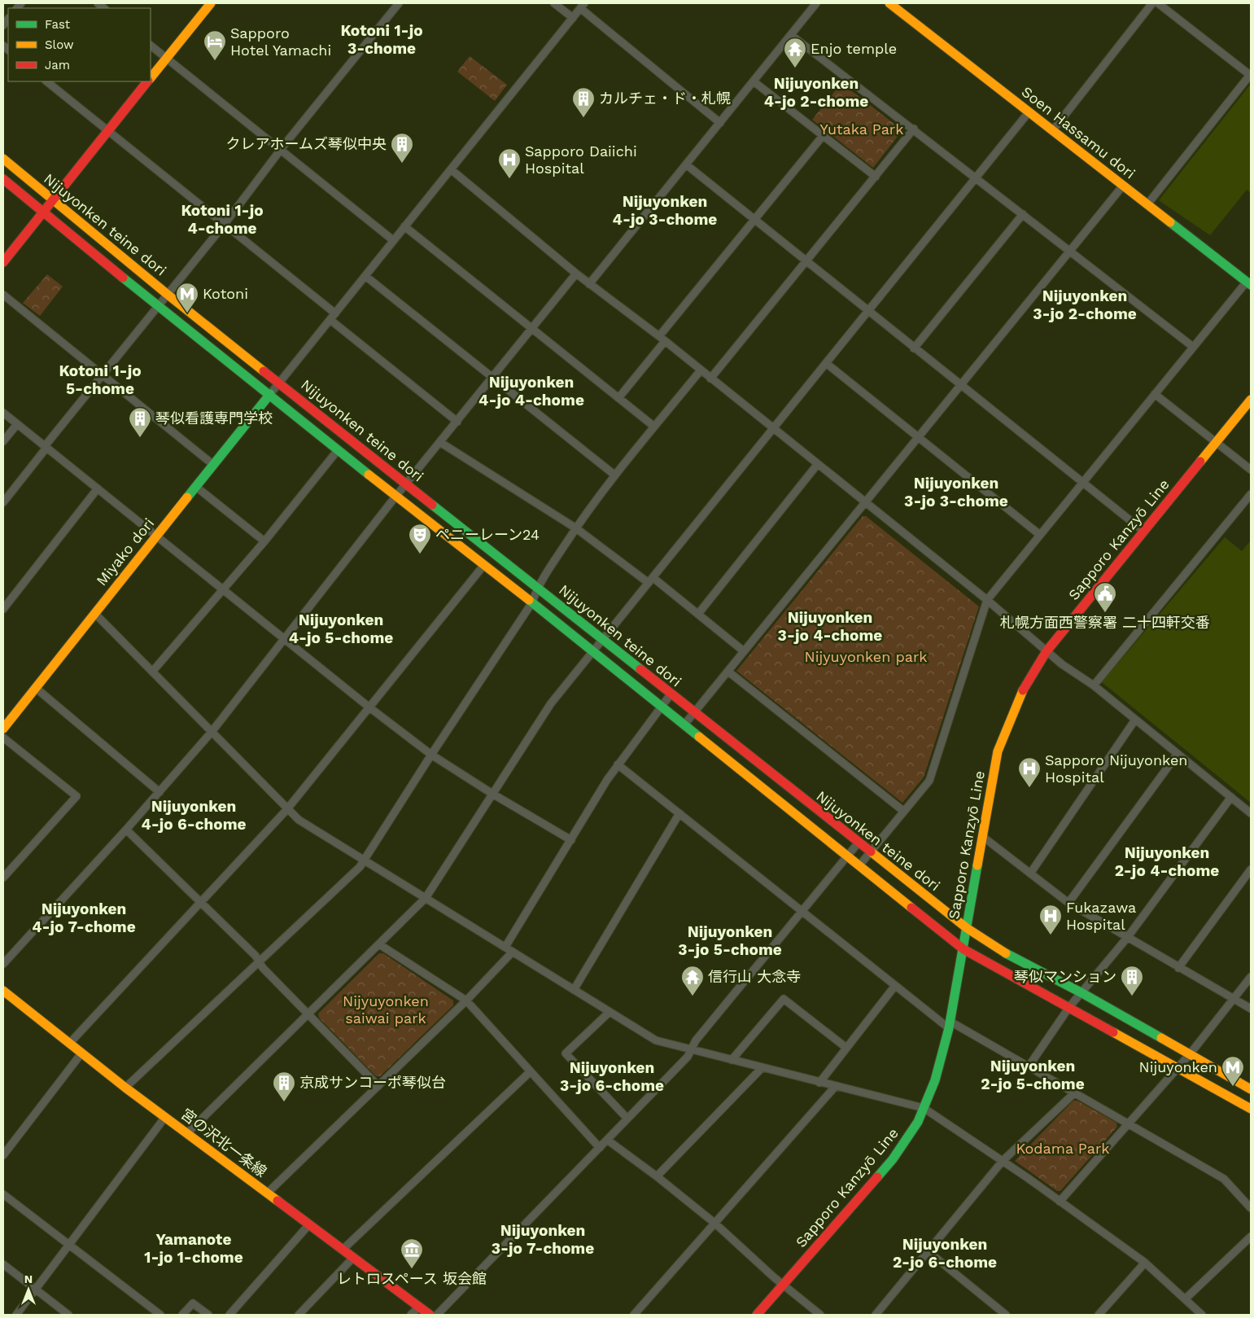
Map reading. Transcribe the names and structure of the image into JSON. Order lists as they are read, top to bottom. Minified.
{"streets":{"street":["Soen Hassamu dori","Nijuyonken teine dori","Sapporo Kanzyō Line","Miyako dori","宮の沢北一条線"]},"crossings":[["Nijuyonken teine dori","Sapporo Kanzyō Line"],["Nijuyonken teine dori","Miyako dori"]],"districts":["Kotoni 1-jo 3-chome","Nijuyonken 4-jo 2-chome","Nijuyonken 4-jo 3-chome","Kotoni 1-jo 4-chome","Nijuyonken 3-jo 2-chome","Kotoni 1-jo 5-chome","Nijuyonken 4-jo 4-chome","Nijuyonken 3-jo 3-chome","Nijuyonken 3-jo 4-chome","Nijuyonken 4-jo 5-chome","Nijuyonken 4-jo 6-chome","Nijuyonken 2-jo 4-chome","Nijuyonken 4-jo 7-chome","Nijuyonken 3-jo 5-chome","Nijuyonken 2-jo 5-chome","Nijuyonken 3-jo 6-chome","Nijuyonken 3-jo 7-chome","Yamanote 1-jo 1-chome","Nijuyonken 2-jo 6-chome"],"parks":["Yutaka Park","Nijyuyonken park","Nijyuyonken saiwai park","Kodama Park"],"places":{"hotel":["Sapporo Hotel Yamachi"],"temple":["Enjo temple","信行山 大念寺"],"building":["カルチェ・ド・札幌","クレアホームズ琴似中央","琴似看護専門学校","琴似マンション","京成サンコーポ琴似台"],"hospital":["Sapporo Daiichi Hospital","Sapporo Nijuyonken Hospital","Fukazawa Hospital"],"metro station":["Kotoni","Nijuyonken"],"theatre":["ペニーレーン24"],"public building":["札幌方面西警察署 二十四軒交番"],"museum":["レトロスペース 坂会館"]},"legend":["Fast","Slow","Jam"],"north":"top"}
